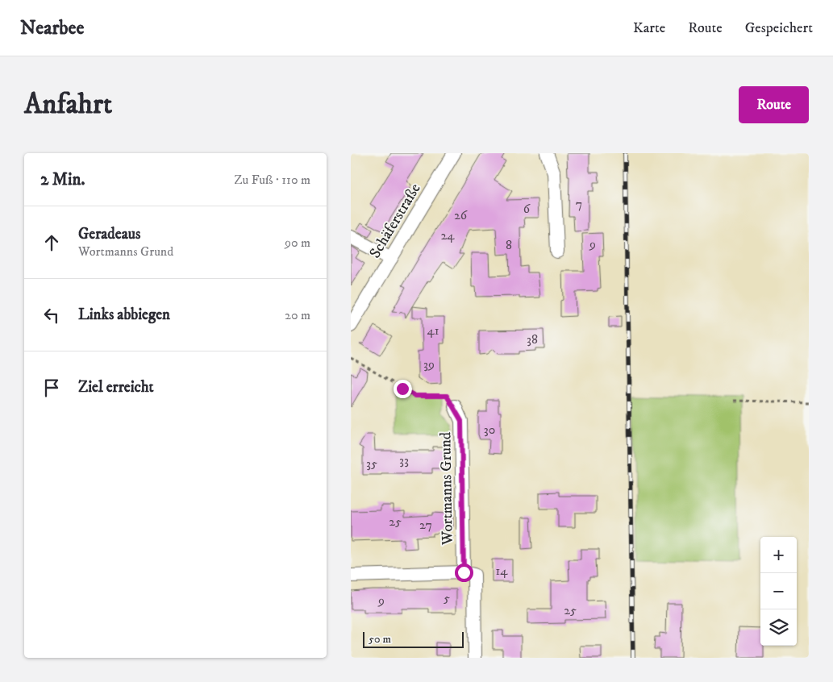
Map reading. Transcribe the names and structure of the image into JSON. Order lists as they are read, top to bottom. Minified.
{"streets":{"street":["Schäferstraße","Wortmanns Grund"]},"house_numbers":["7","6","26","24","9","8","41","38","39","30","33","35","25","27","14","5","9","25"],"scale_bar":"50 m","page":{"header":"Nearbee","nav":["Karte","Route","Gespeichert"],"buttons":"Route","title":"Anfahrt","heading":["2 Min.","Zu Fuß · 110 m"],"list":[["Geradeaus","Wortmanns Grund","90 m"],["Links abbiegen","20 m"],"Ziel erreicht"],"map_buttons":["+","−"],"scale":"50 m"}}
